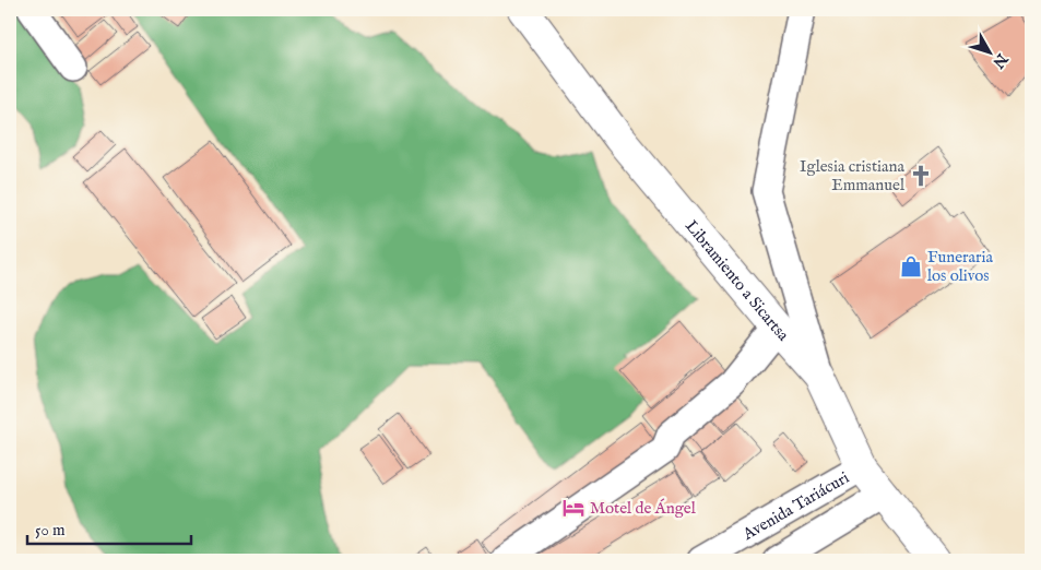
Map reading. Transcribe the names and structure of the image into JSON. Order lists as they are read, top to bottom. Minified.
{"streets":{"main road":["Libramiento a Sicartsa"],"street":["Avenida Tariácuri"]},"crossings":[["Libramiento a Sicartsa","Avenida Tariácuri"]],"places":{"church":["Iglesia cristiana Emmanuel"],"shop":["Funeraria los olivos"],"hotel":["Motel de Ángel"]},"scale_bar":"50 m","north":"bottom right"}
